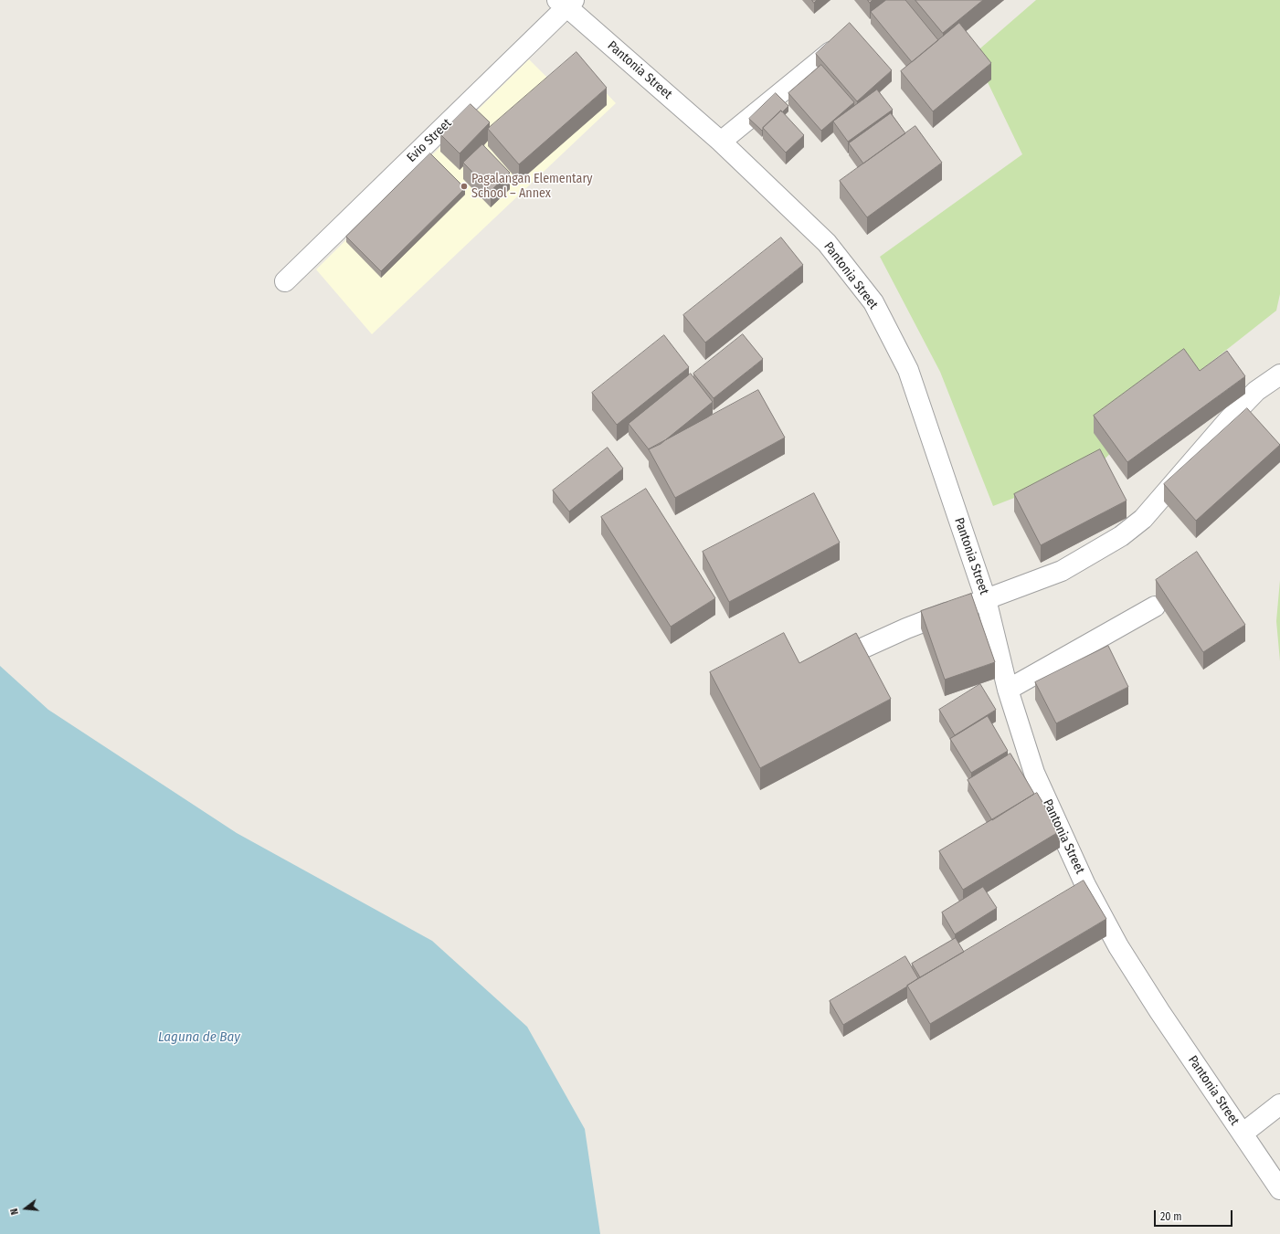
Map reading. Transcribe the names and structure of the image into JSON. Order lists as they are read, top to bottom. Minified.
{"streets":{"street":["Pantonia Street","Evio Street"]},"crossings":[["Pantonia Street","Evio Street"]],"water":["Laguna de Bay"],"places":["Pagalangan Elementary School – Annex"],"scale_bar":"20 m","north":"left"}
